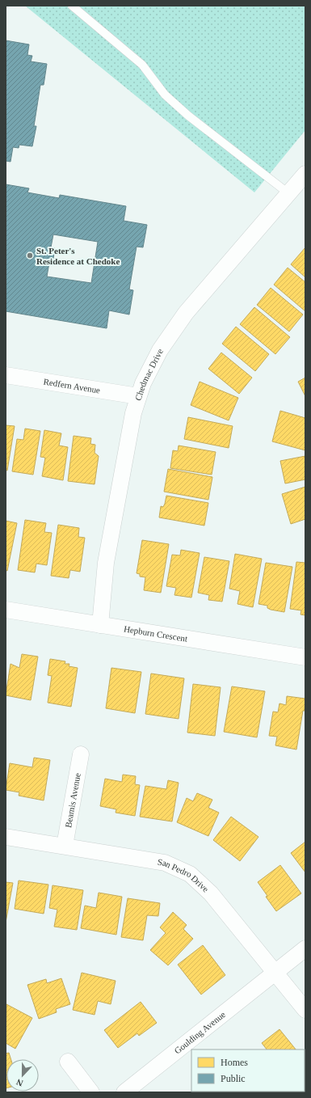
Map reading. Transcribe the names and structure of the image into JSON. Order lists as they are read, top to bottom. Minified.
{"streets":{"street":["Chedmac Drive","Redfern Avenue","Hepburn Crescent","Beamis Avenue","San Pedro Drive","Goulding Avenue"]},"crossings":[["Chedmac Drive","Redfern Avenue"],["Chedmac Drive","Hepburn Crescent"],["Beamis Avenue","San Pedro Drive"],["San Pedro Drive","Goulding Avenue"]],"places":["St. Peter's Residence at Chedoke"],"legend":["Homes","Public"],"north":"bottom"}
